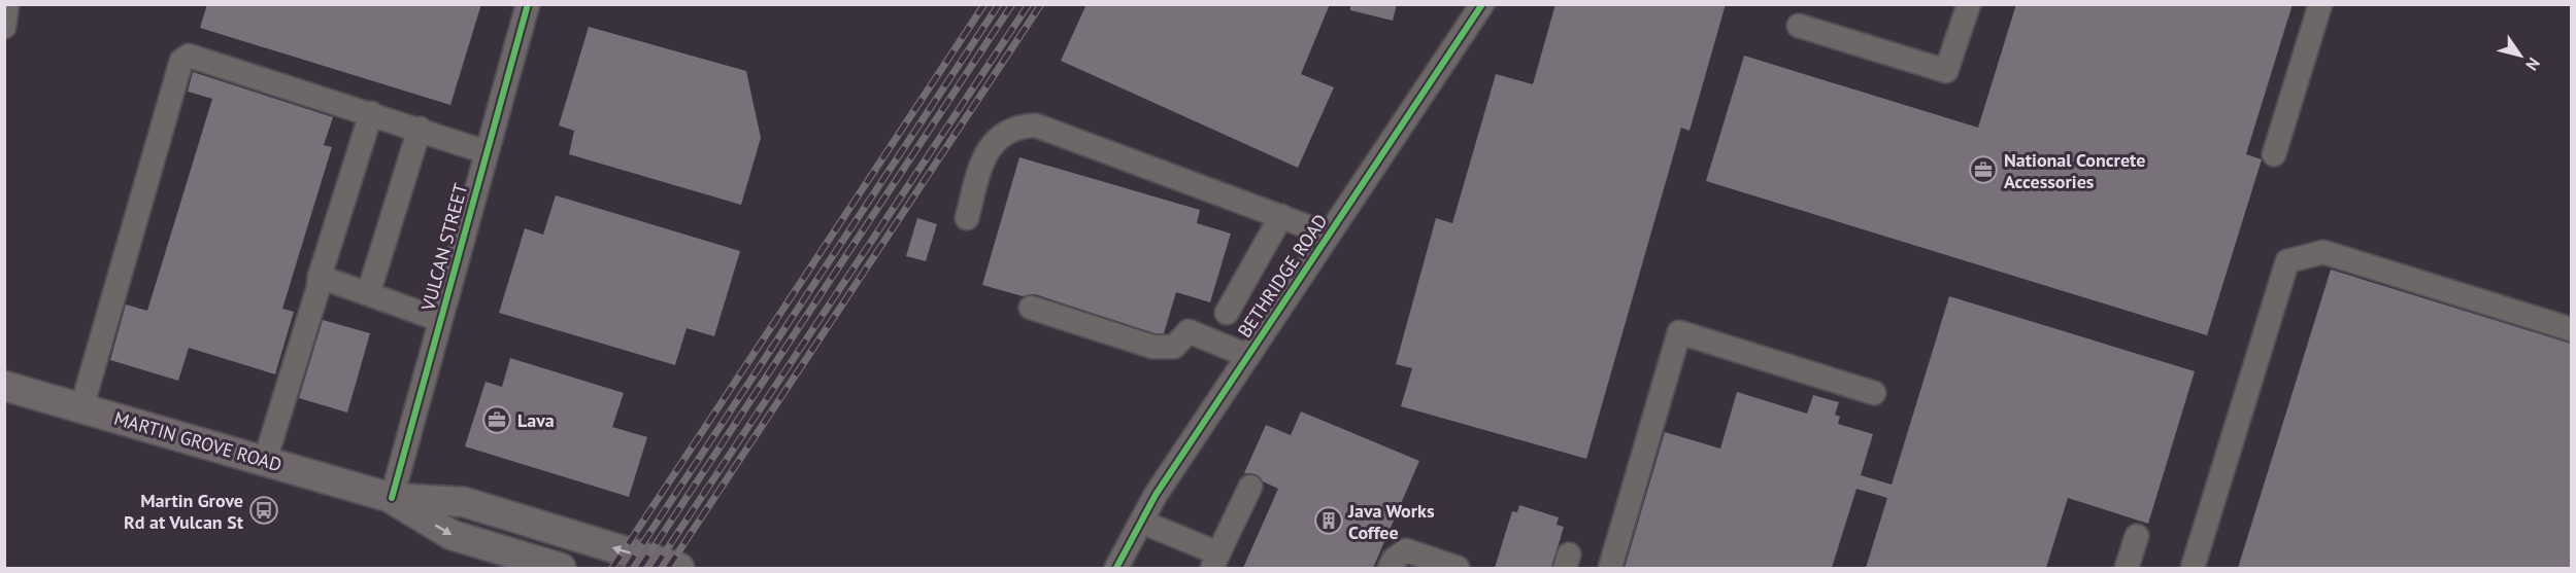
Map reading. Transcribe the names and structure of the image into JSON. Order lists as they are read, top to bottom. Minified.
{"streets":{"main road":["MARTIN GROVE ROAD"],"street":["VULCAN STREET","BETHRIDGE ROAD"]},"crossings":[["VULCAN STREET","MARTIN GROVE ROAD"]],"places":{"office":["National Concrete Accessories","Lava"],"bus stop":["Martin Grove Rd at Vulcan St"],"building":["Java Works Coffee"]},"north":"bottom right"}
